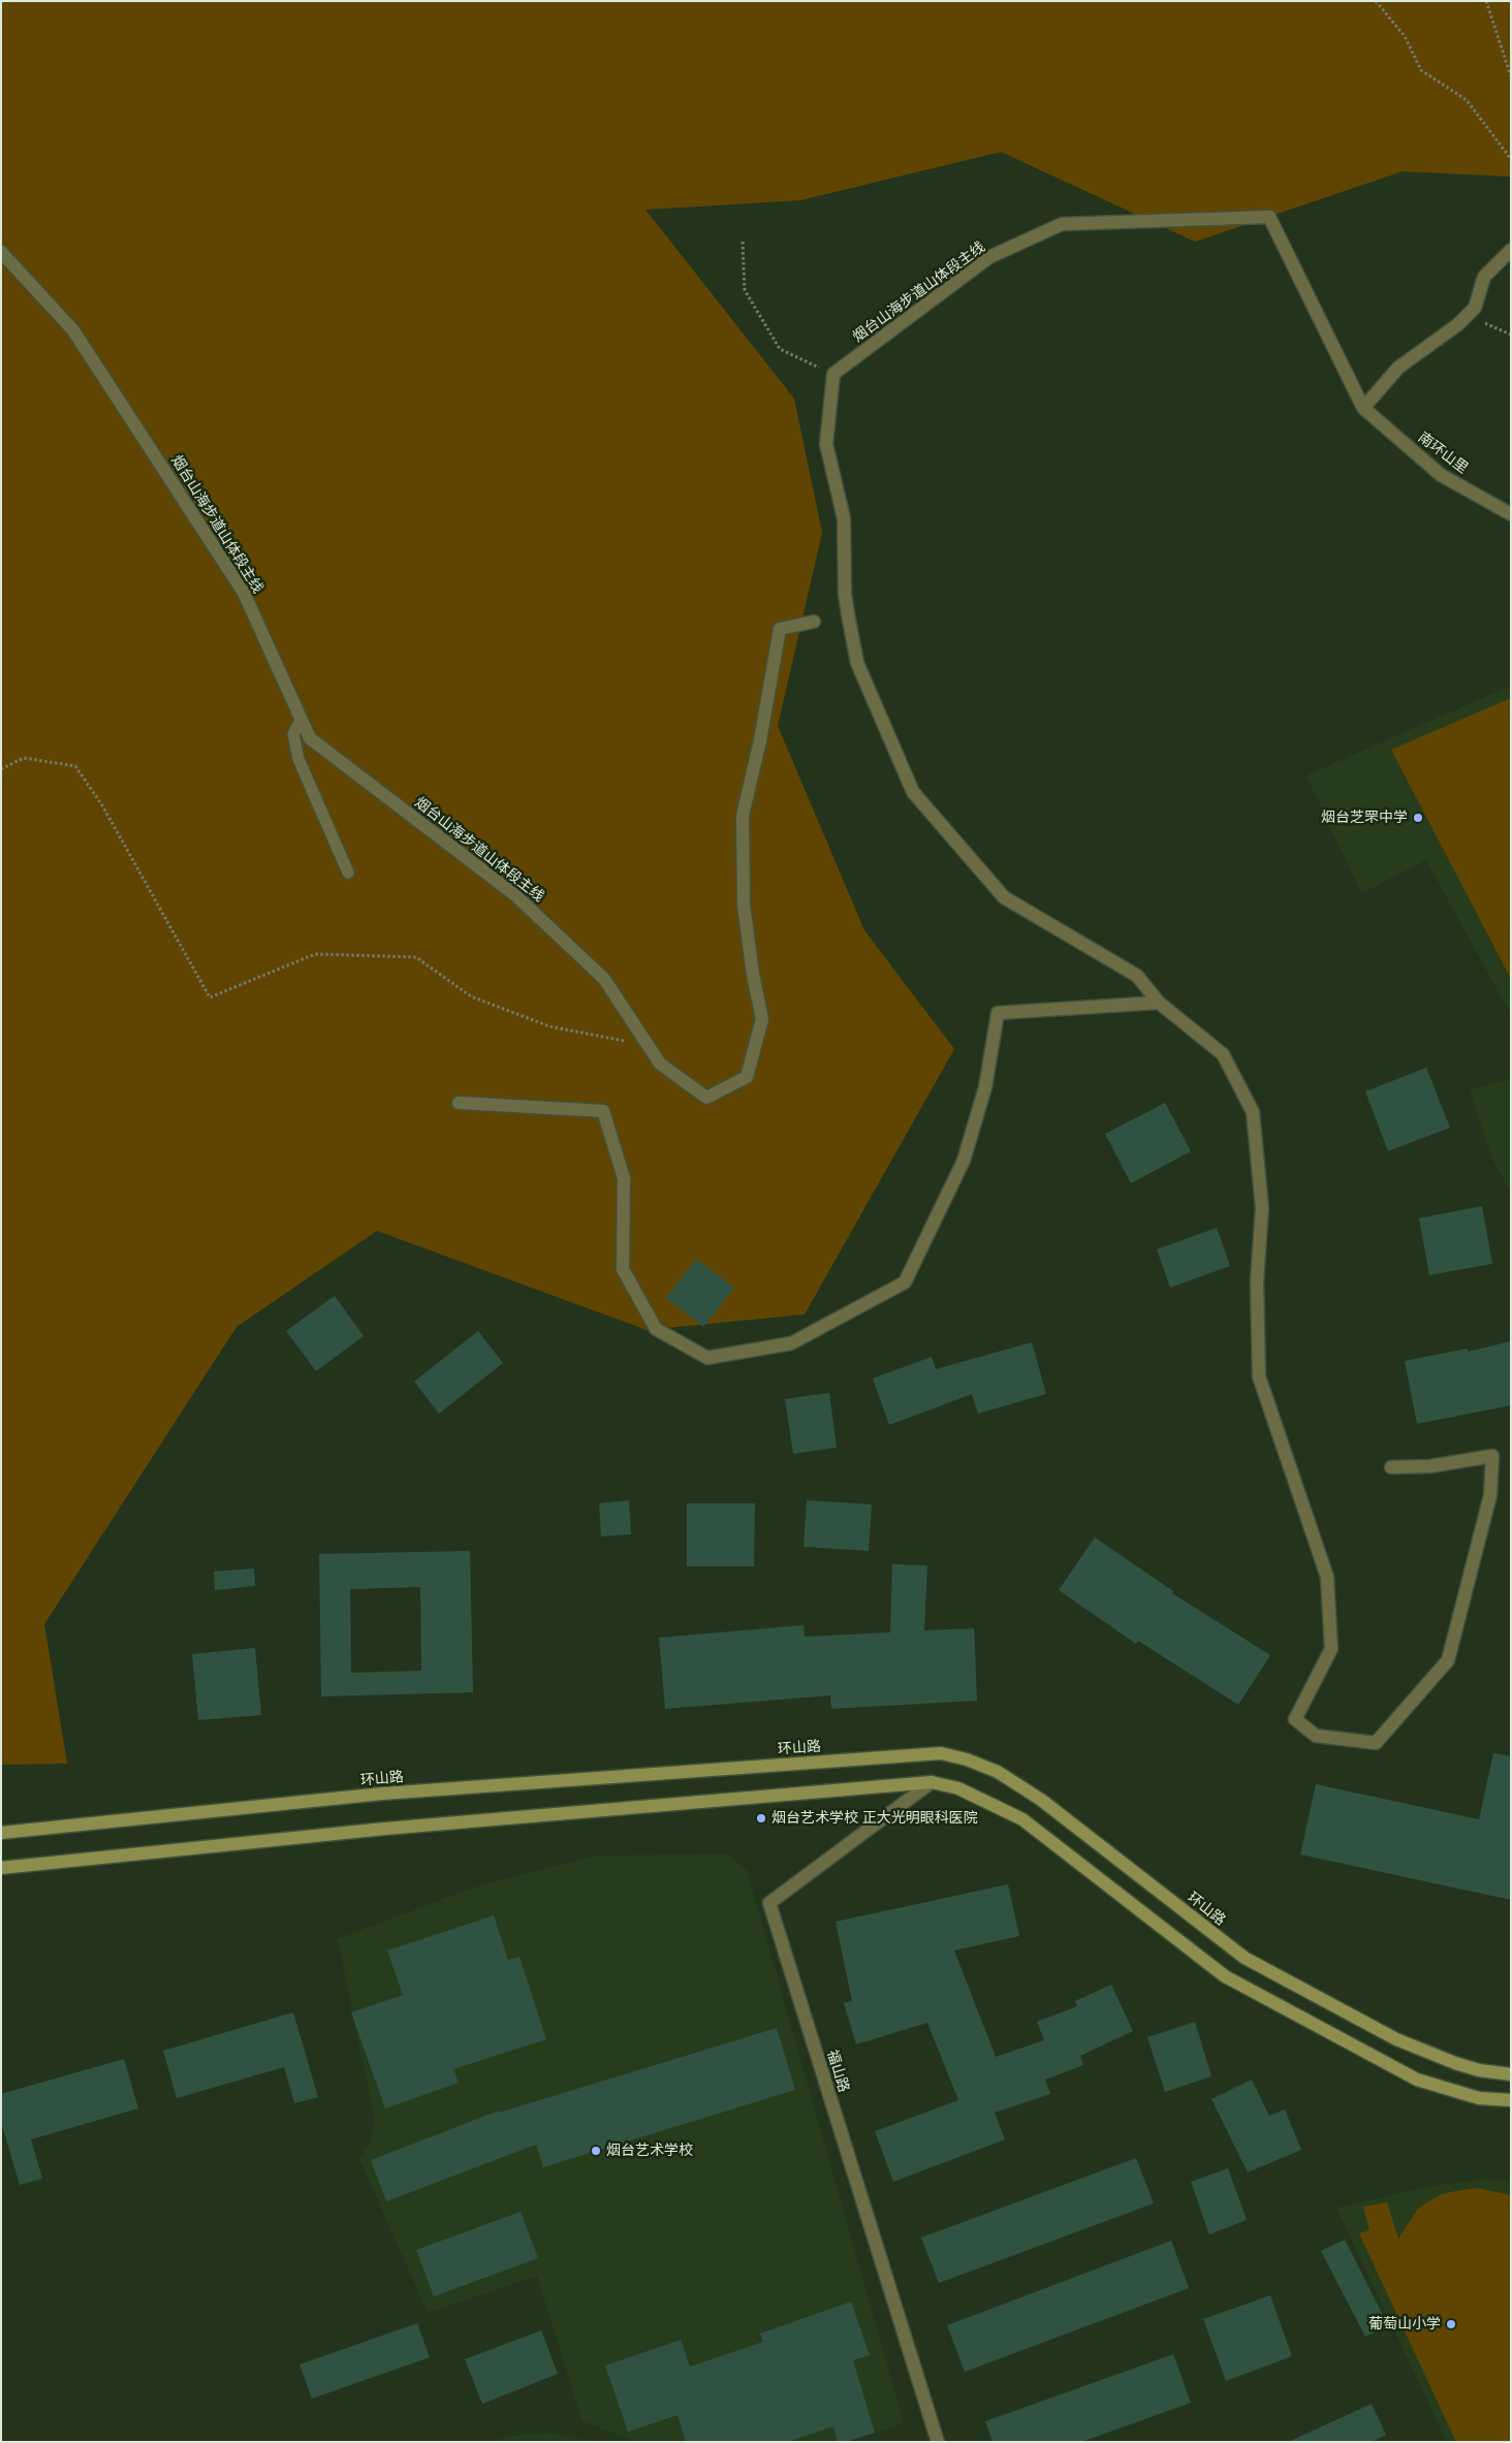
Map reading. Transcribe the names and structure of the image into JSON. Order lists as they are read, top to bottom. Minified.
{"streets":{"main road":["环山路"],"street":["烟台山海步道山体段主线","南环山里","福山路"]},"crossings":[["烟台山海步道山体段主线","南环山里"]],"places":["烟台芝罘中学","烟台艺术学校 正大光明眼科医院","烟台艺术学校","葡萄山小学"]}
